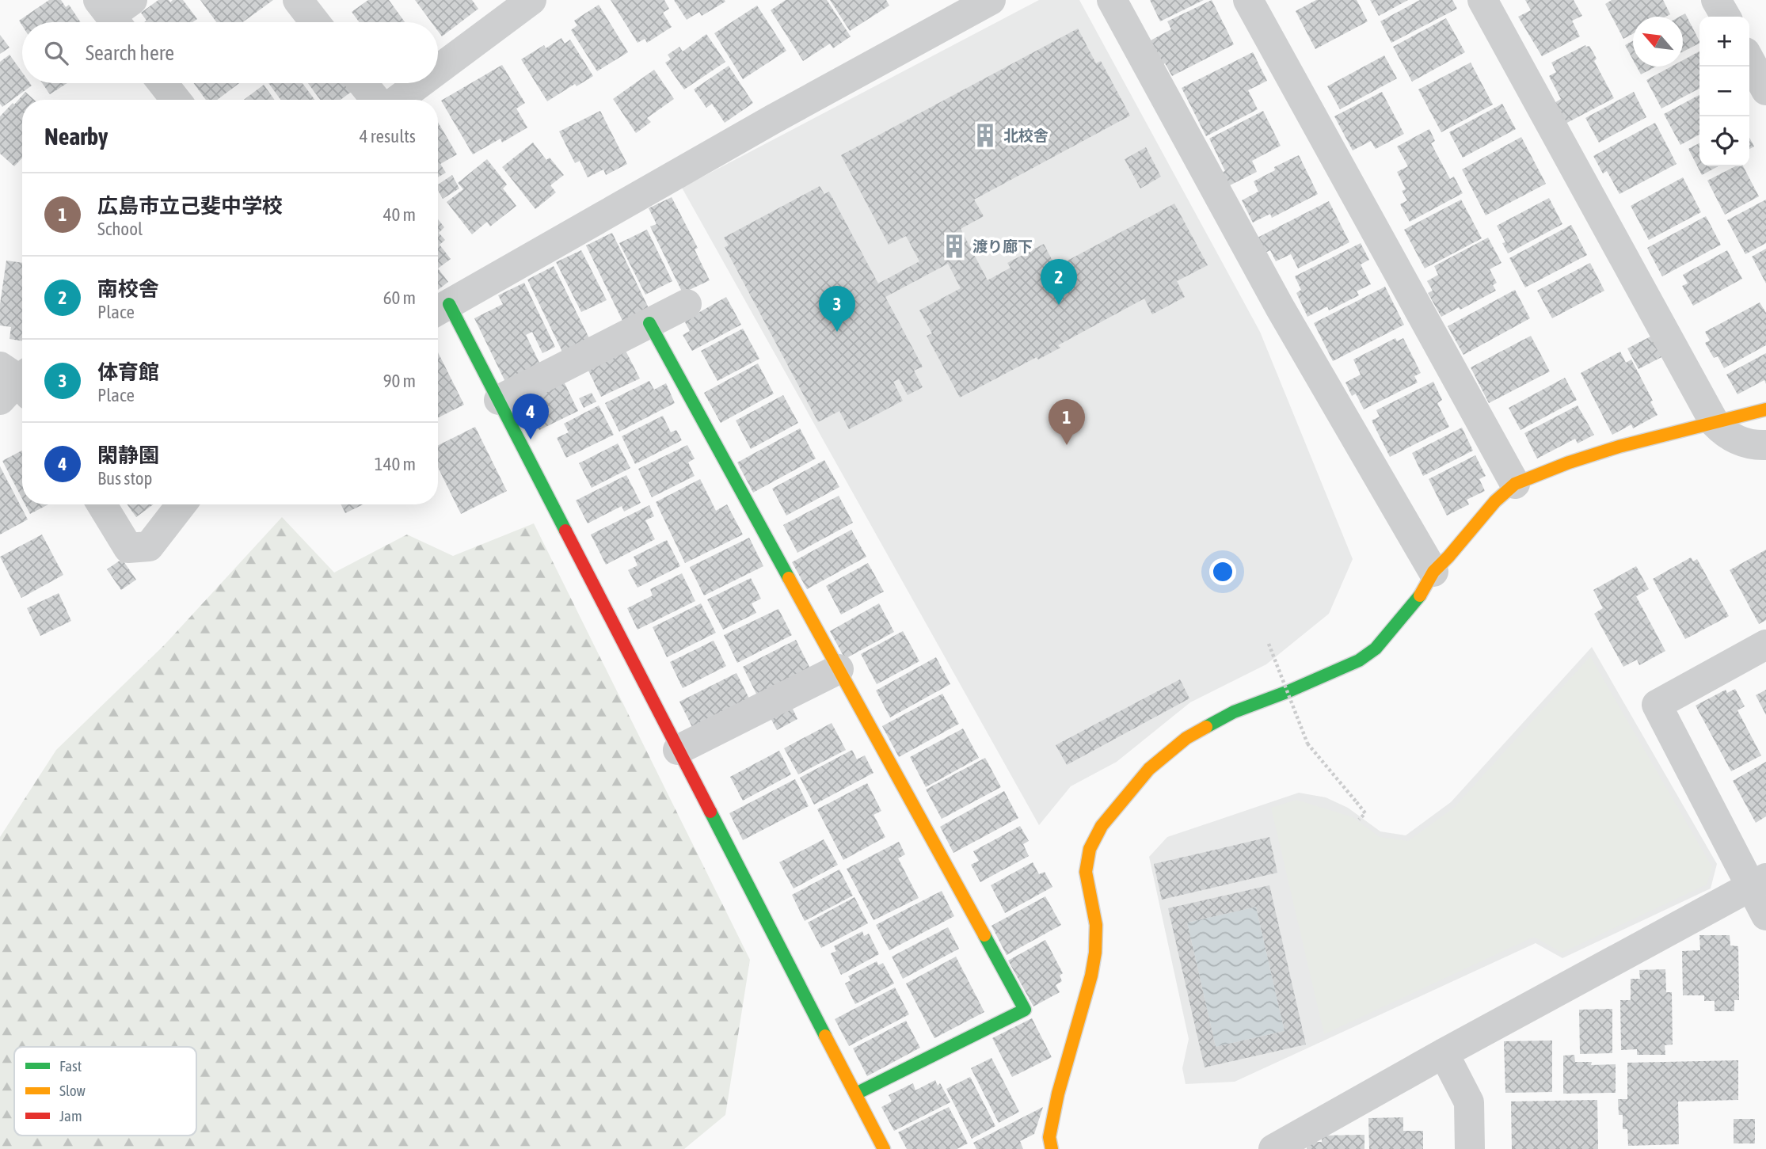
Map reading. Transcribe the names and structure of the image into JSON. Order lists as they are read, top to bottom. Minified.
{"places":{"building":["北校舎","渡り廊下"]},"legend":["Fast","Slow","Jam"],"north":"top left","page":{"map_buttons":["+","−"],"search":"Search here","heading":["Nearby","4 results"],"list":[{"mark":"1","name":"広島市立己斐中学校","note":"School","value":"40 m"},{"mark":"2","name":"南校舎","note":"Place","value":"60 m"},{"mark":"3","name":"体育館","note":"Place","value":"90 m"},{"mark":"4","name":"閑静園","note":"Bus stop","value":"140 m"}],"pins":["2","3","4","1"]}}
